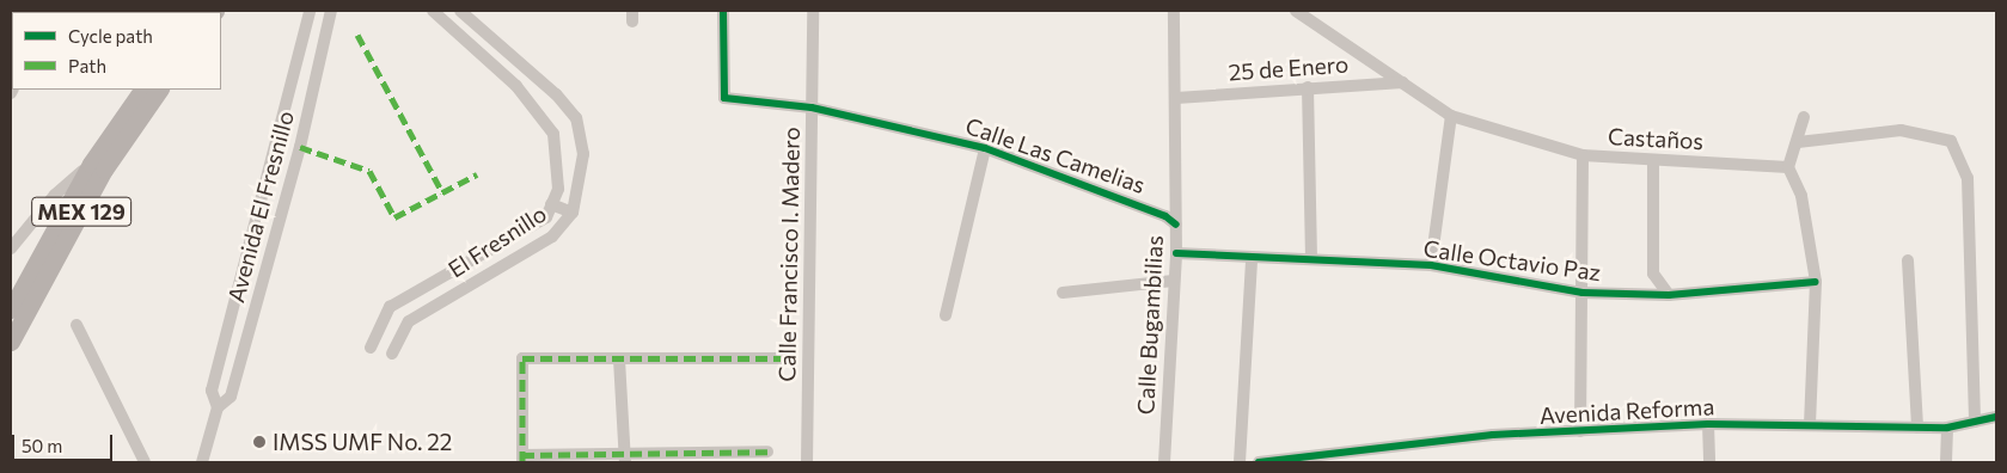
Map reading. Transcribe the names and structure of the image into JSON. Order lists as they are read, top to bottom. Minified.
{"streets":{"main road":["MEX 129"],"street":["25 de Enero","Castaños","Calle Las Camelias","Avenida El Fresnillo","El Fresnillo","Calle Francisco I. Madero","Calle Octavio Paz","Calle Bugambilias","Avenida Reforma"]},"crossings":[["25 de Enero","Castaños"],["25 de Enero","Calle Bugambilias"],["Calle Las Camelias","Calle Francisco I. Madero"],["Calle Las Camelias","Calle Bugambilias"],["Calle Octavio Paz","Calle Bugambilias"]],"places":["IMSS UMF No. 22"],"legend":["Cycle path","Path"],"scale_bar":"50 m"}
